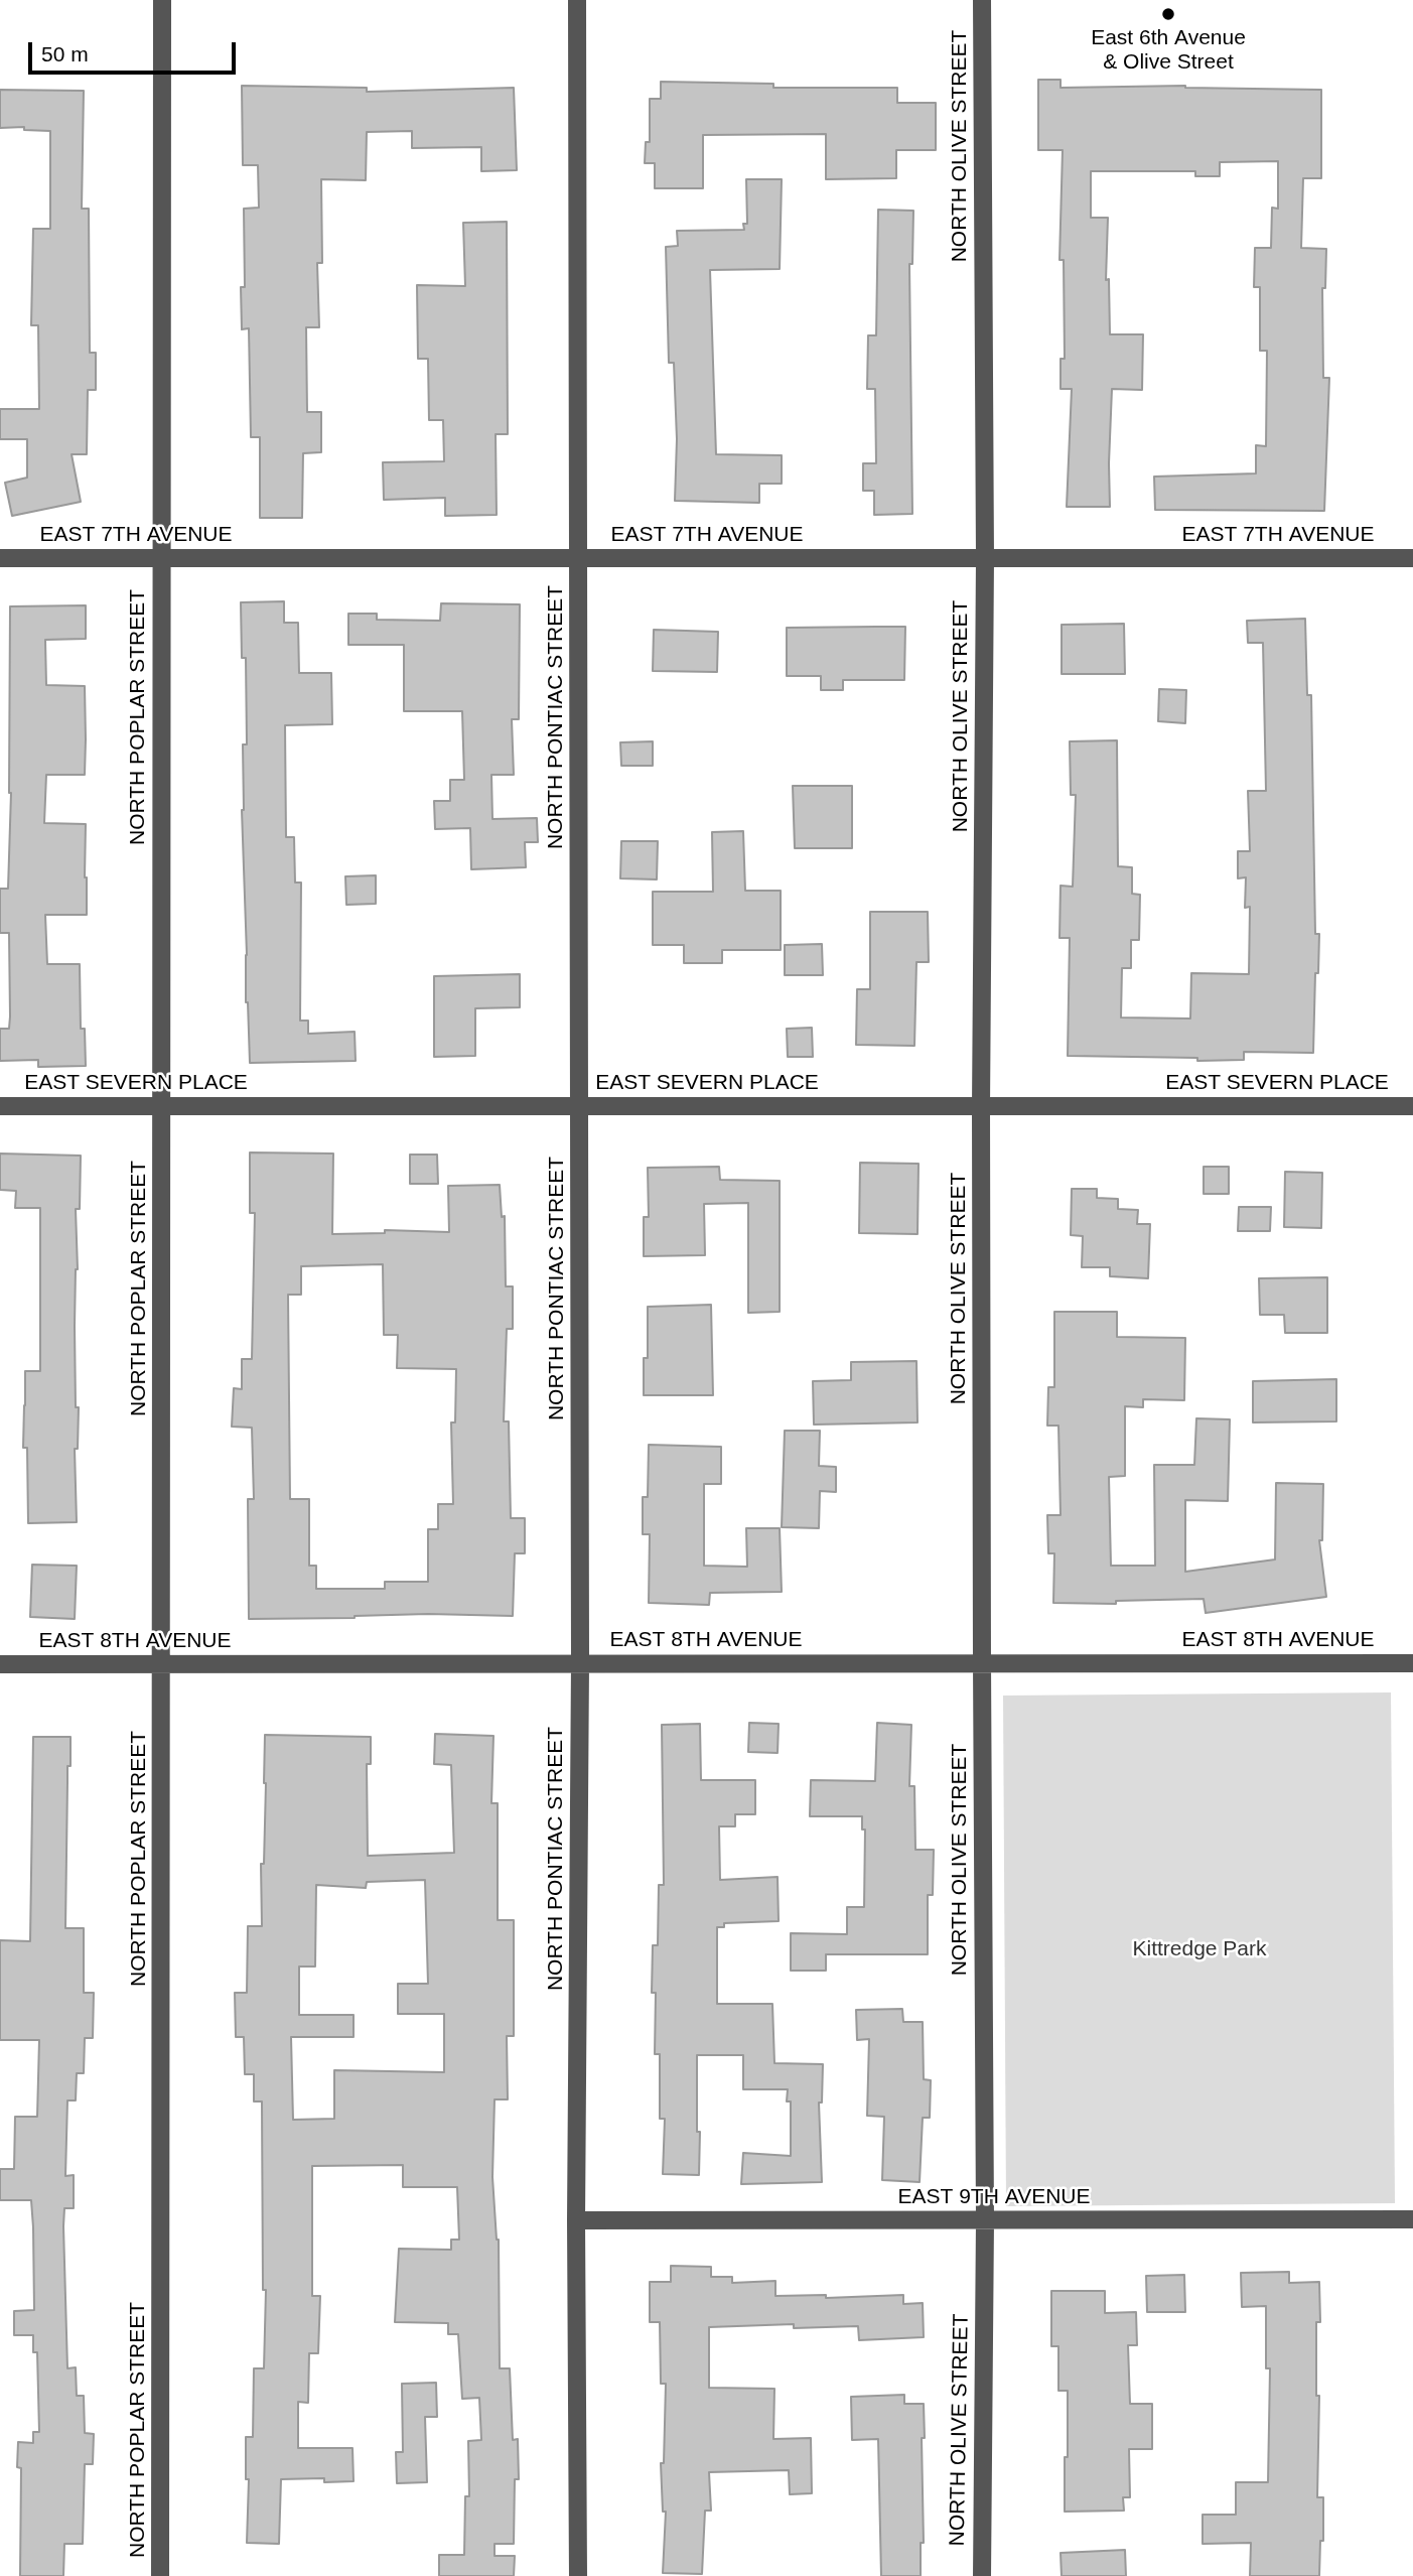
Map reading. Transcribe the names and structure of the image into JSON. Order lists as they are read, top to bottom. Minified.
{"streets":{"street":["NORTH OLIVE STREET","EAST 7TH AVENUE","NORTH POPLAR STREET","NORTH PONTIAC STREET","EAST SEVERN PLACE","EAST 8TH AVENUE","EAST 9TH AVENUE"]},"crossings":[["NORTH OLIVE STREET","EAST 7TH AVENUE"],["NORTH OLIVE STREET","EAST SEVERN PLACE"],["NORTH OLIVE STREET","EAST 8TH AVENUE"],["NORTH OLIVE STREET","EAST 9TH AVENUE"],["EAST 7TH AVENUE","NORTH POPLAR STREET"],["EAST 7TH AVENUE","NORTH PONTIAC STREET"],["NORTH POPLAR STREET","EAST SEVERN PLACE"],["NORTH POPLAR STREET","EAST 8TH AVENUE"],["NORTH PONTIAC STREET","EAST SEVERN PLACE"],["NORTH PONTIAC STREET","EAST 8TH AVENUE"],["NORTH PONTIAC STREET","EAST 9TH AVENUE"]],"parks":["Kittredge Park"],"places":["East 6th Avenue & Olive Street"],"scale_bar":"50 m"}
